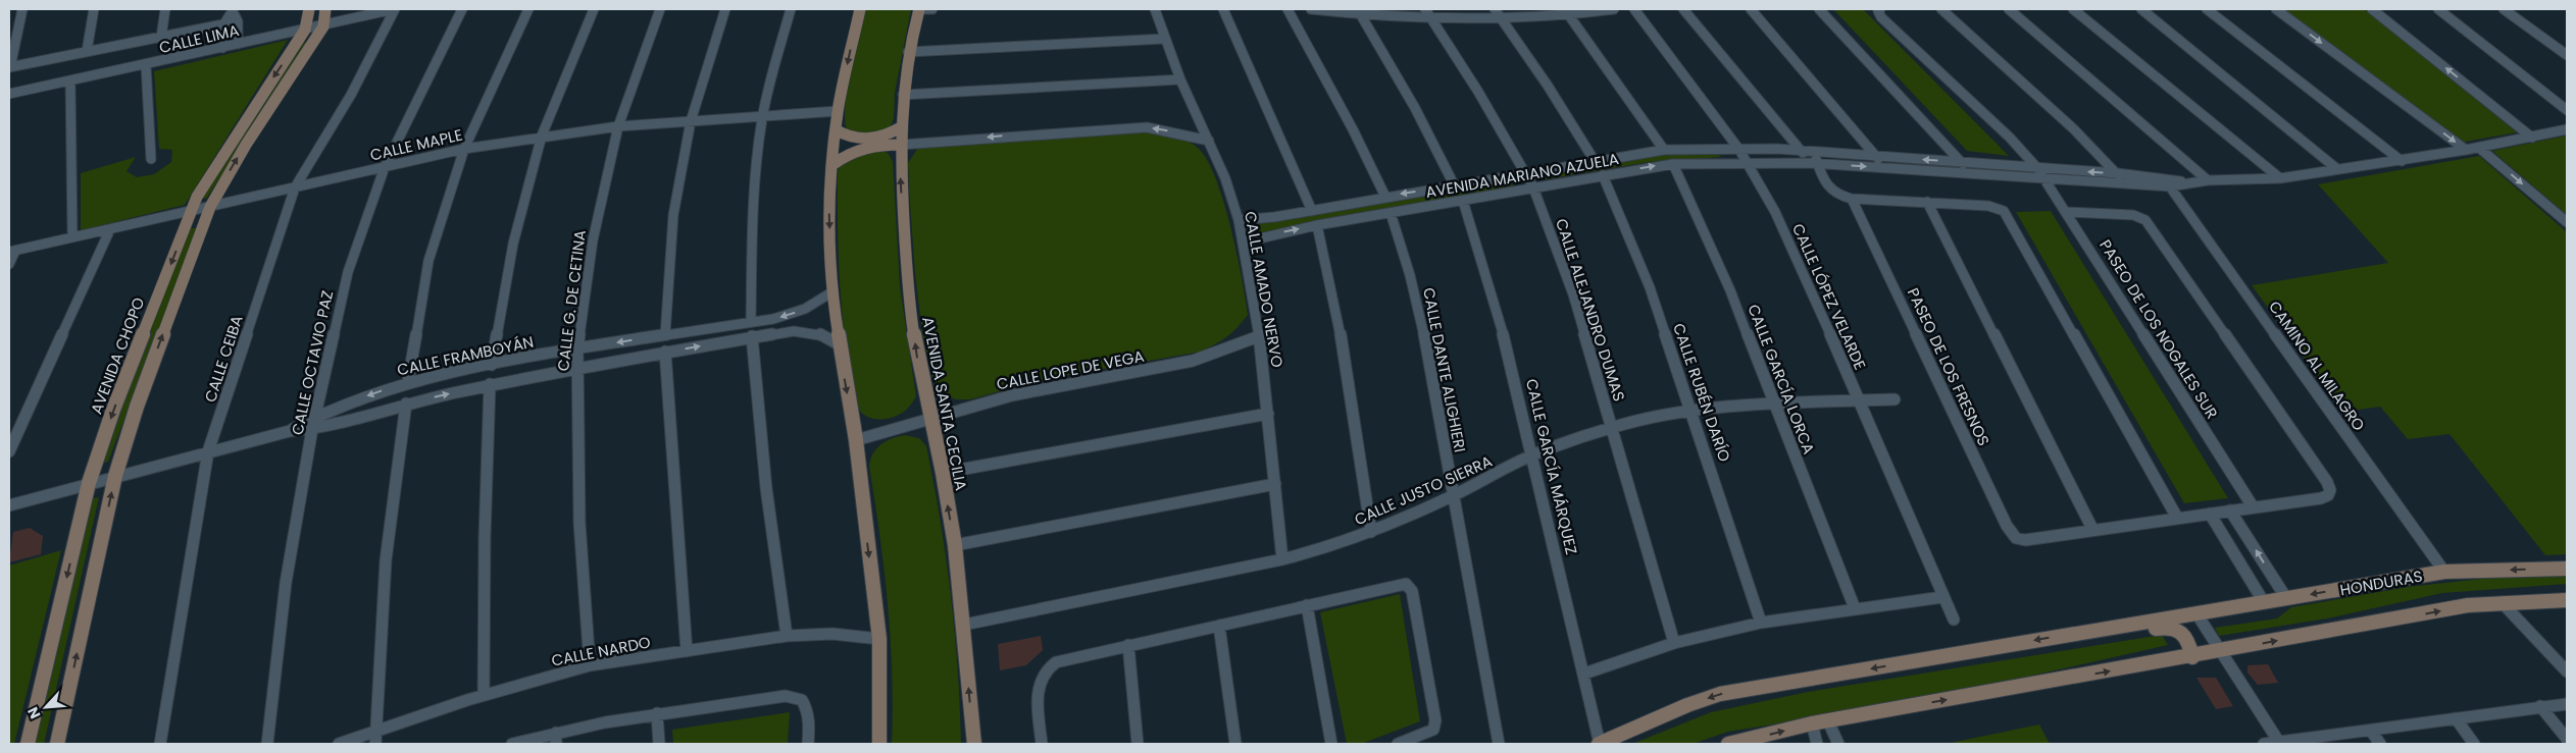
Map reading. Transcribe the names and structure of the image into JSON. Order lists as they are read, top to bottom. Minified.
{"streets":{"street":["CALLE LIMA","CALLE MAPLE","AVENIDA MARIANO AZUELA","CALLE AMADO NERVO","CALLE LÓPEZ VELARDE","CALLE G. DE CETINA","CALLE ALEJANDRO DUMAS","PASEO DE LOS NOGALES SUR","AVENIDA CHOPO","CALLE FRAMBOYÁN","CALLE CEIBA","CALLE OCTAVIO PAZ","CAMINO AL MILAGRO","PASEO DE LOS FRESNOS","CALLE LOPE DE VEGA","CALLE DANTE ALIGHIERI","CALLE GARCÍA LORCA","CALLE RUBÉN DARÍO","AVENIDA SANTA CECILIA","CALLE GARCÍA MÁRQUEZ","CALLE JUSTO SIERRA","HONDURAS","CALLE NARDO"]},"crossings":[["CALLE LIMA","AVENIDA CHOPO"],["CALLE LIMA","CALLE CEIBA"],["CALLE MAPLE","CALLE G. DE CETINA"],["CALLE MAPLE","AVENIDA CHOPO"],["CALLE MAPLE","CALLE CEIBA"],["CALLE MAPLE","CALLE OCTAVIO PAZ"],["AVENIDA MARIANO AZUELA","CALLE AMADO NERVO"],["AVENIDA MARIANO AZUELA","CALLE LÓPEZ VELARDE"],["AVENIDA MARIANO AZUELA","CALLE ALEJANDRO DUMAS"],["AVENIDA MARIANO AZUELA","PASEO DE LOS NOGALES SUR"],["AVENIDA MARIANO AZUELA","CAMINO AL MILAGRO"],["AVENIDA MARIANO AZUELA","CALLE DANTE ALIGHIERI"],["AVENIDA MARIANO AZUELA","CALLE GARCÍA LORCA"],["AVENIDA MARIANO AZUELA","CALLE RUBÉN DARÍO"],["AVENIDA MARIANO AZUELA","CALLE GARCÍA MÁRQUEZ"],["CALLE AMADO NERVO","CALLE LOPE DE VEGA"],["CALLE AMADO NERVO","CALLE JUSTO SIERRA"],["CALLE LÓPEZ VELARDE","CALLE JUSTO SIERRA"],["CALLE G. DE CETINA","CALLE FRAMBOYÁN"],["CALLE G. DE CETINA","CALLE NARDO"],["CALLE ALEJANDRO DUMAS","CALLE JUSTO SIERRA"],["AVENIDA CHOPO","CALLE FRAMBOYÁN"],["CALLE FRAMBOYÁN","CALLE CEIBA"],["CALLE FRAMBOYÁN","CALLE OCTAVIO PAZ"],["CAMINO AL MILAGRO","HONDURAS"],["CALLE LOPE DE VEGA","AVENIDA SANTA CECILIA"],["CALLE DANTE ALIGHIERI","CALLE JUSTO SIERRA"],["CALLE GARCÍA LORCA","CALLE JUSTO SIERRA"],["CALLE RUBÉN DARÍO","CALLE JUSTO SIERRA"],["AVENIDA SANTA CECILIA","CALLE JUSTO SIERRA"],["CALLE GARCÍA MÁRQUEZ","CALLE JUSTO SIERRA"]],"north":"bottom left"}
